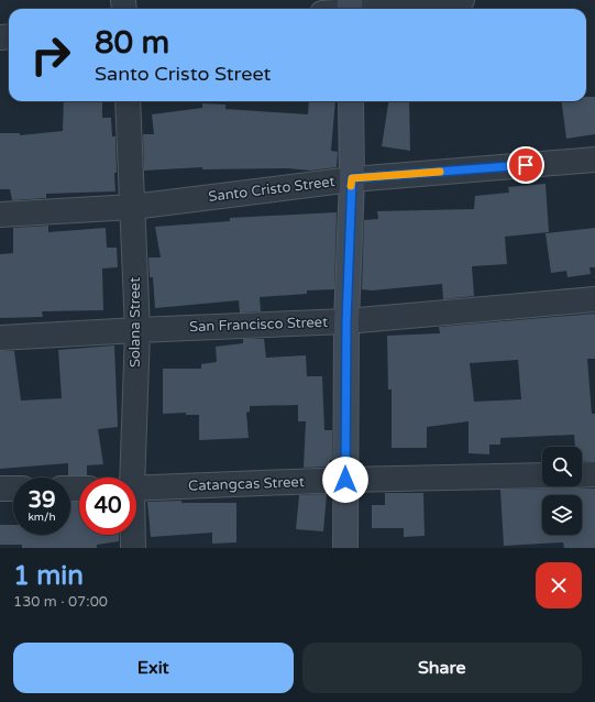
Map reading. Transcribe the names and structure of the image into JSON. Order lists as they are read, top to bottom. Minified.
{"streets":{"street":["Santo Cristo Street","Solana Street","San Francisco Street","Catangcas Street"]},"crossings":[["Santo Cristo Street","Solana Street"],["Solana Street","San Francisco Street"]],"page":{"turn":["80 m","Santo Cristo Street"],"speed":"39 km/h","limit":"40","heading":["1 min","130 m · 07:00"],"buttons":["Exit","Share"]}}
